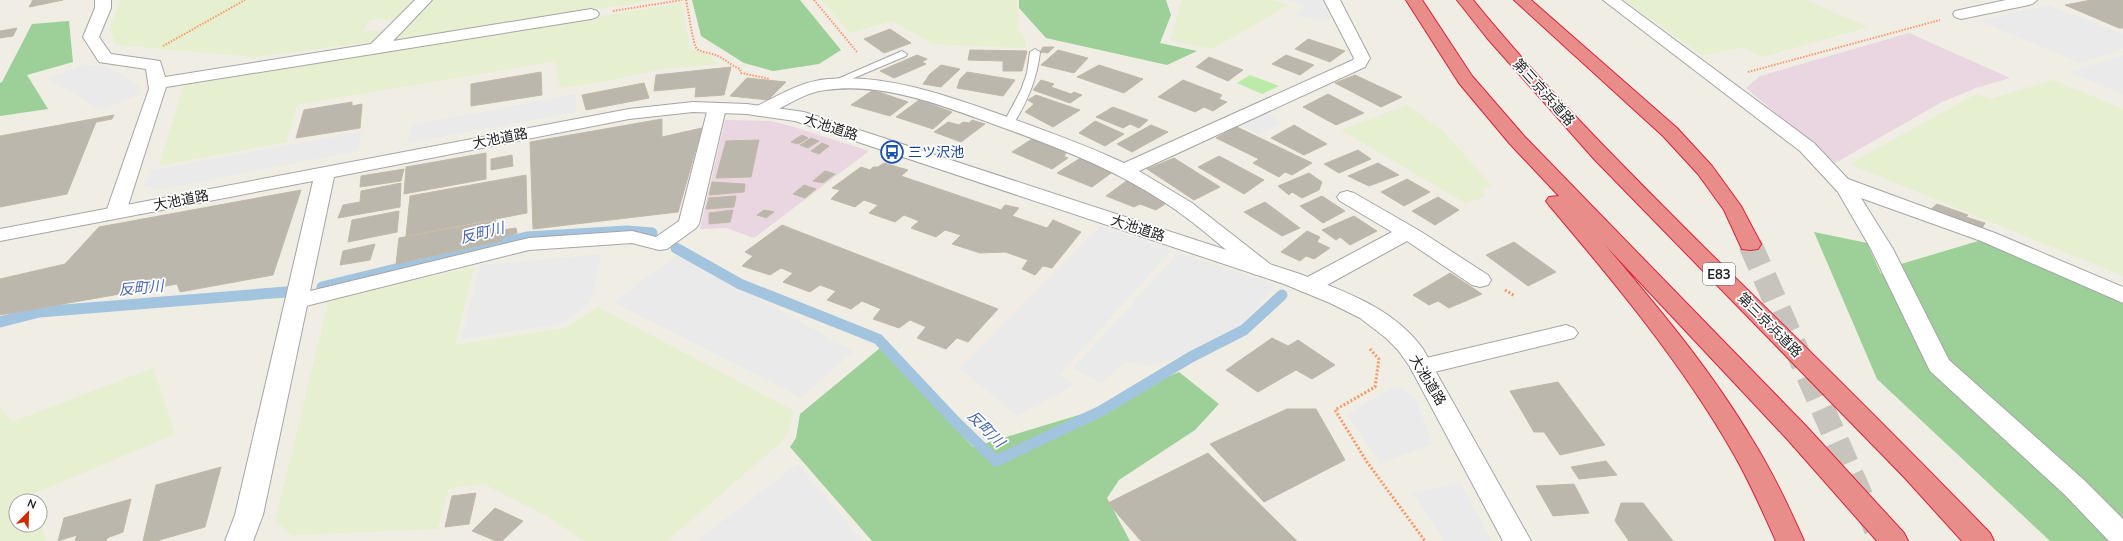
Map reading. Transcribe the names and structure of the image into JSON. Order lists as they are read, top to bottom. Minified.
{"streets":{"highway":["第三京浜道路","E83"],"street":["大池道路"]},"water":["反町川"],"places":{"bus stop":["三ツ沢池"]},"north":"top right"}
